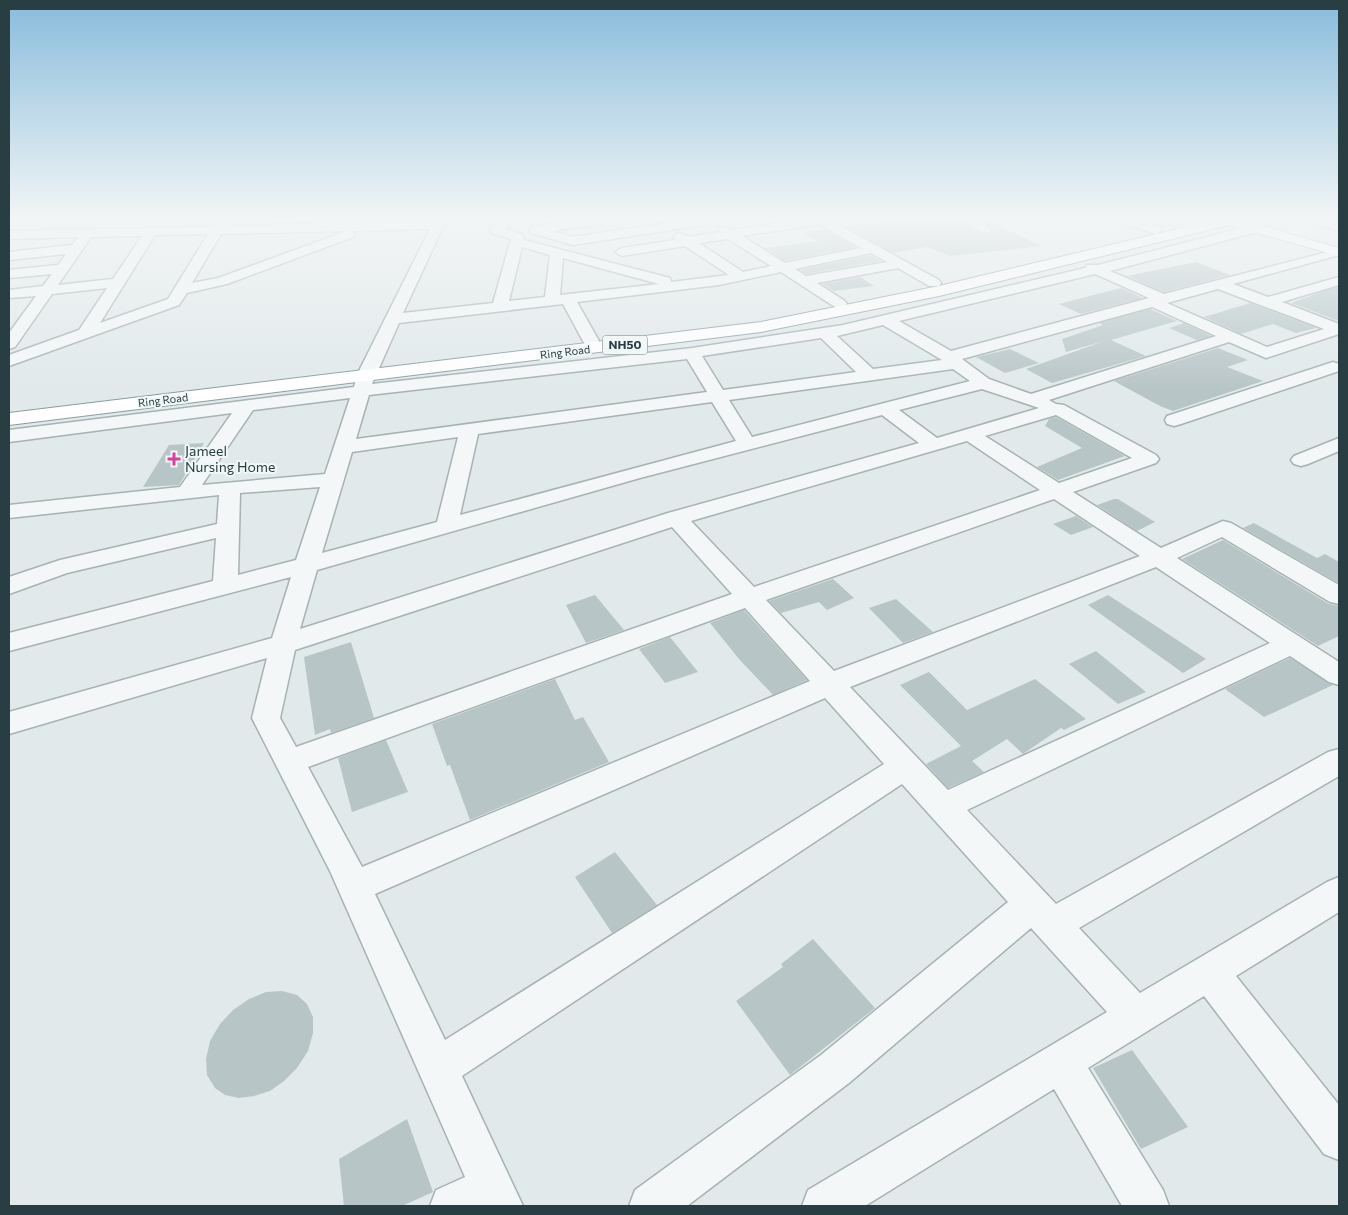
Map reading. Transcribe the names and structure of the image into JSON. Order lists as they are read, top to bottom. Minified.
{"streets":{"main road":["NH50","Ring Road"]},"places":{"health":["Jameel Nursing Home"]}}
